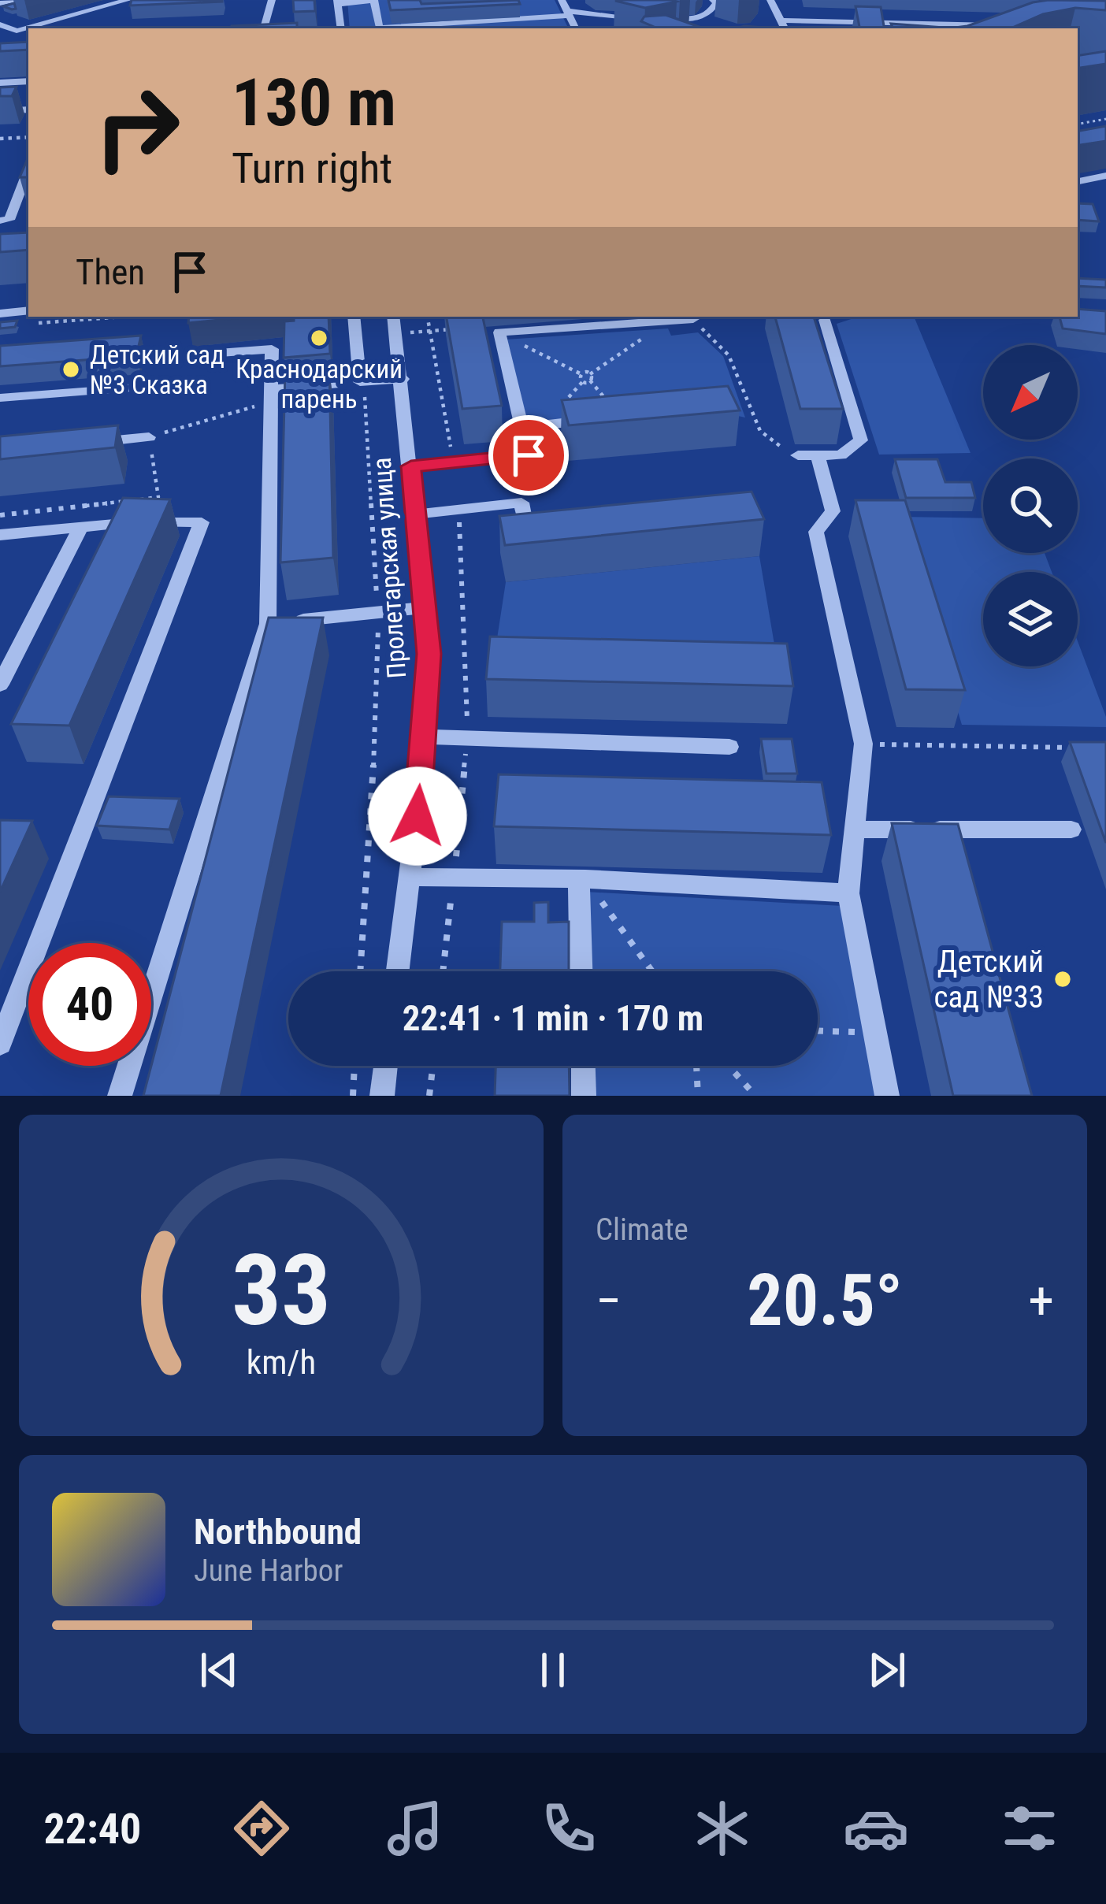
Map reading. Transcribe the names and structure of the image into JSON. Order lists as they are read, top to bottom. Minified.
{"streets":{"street":["Пролетарская улица"]},"places":["Краснодарский парень","Детский сад №3 Сказка","Детский сад №33"],"north":"bottom left","page":{"turn":["130 m","Turn right"],"then":"Then","limit":"40","trip":"22:41 · 1 min · 170 m","tile":"Climate","heat":["−","20.5°","+"],"song":["Northbound","June Harbor"],"tabs":"22:40","gauge":["33","km/h"]}}
